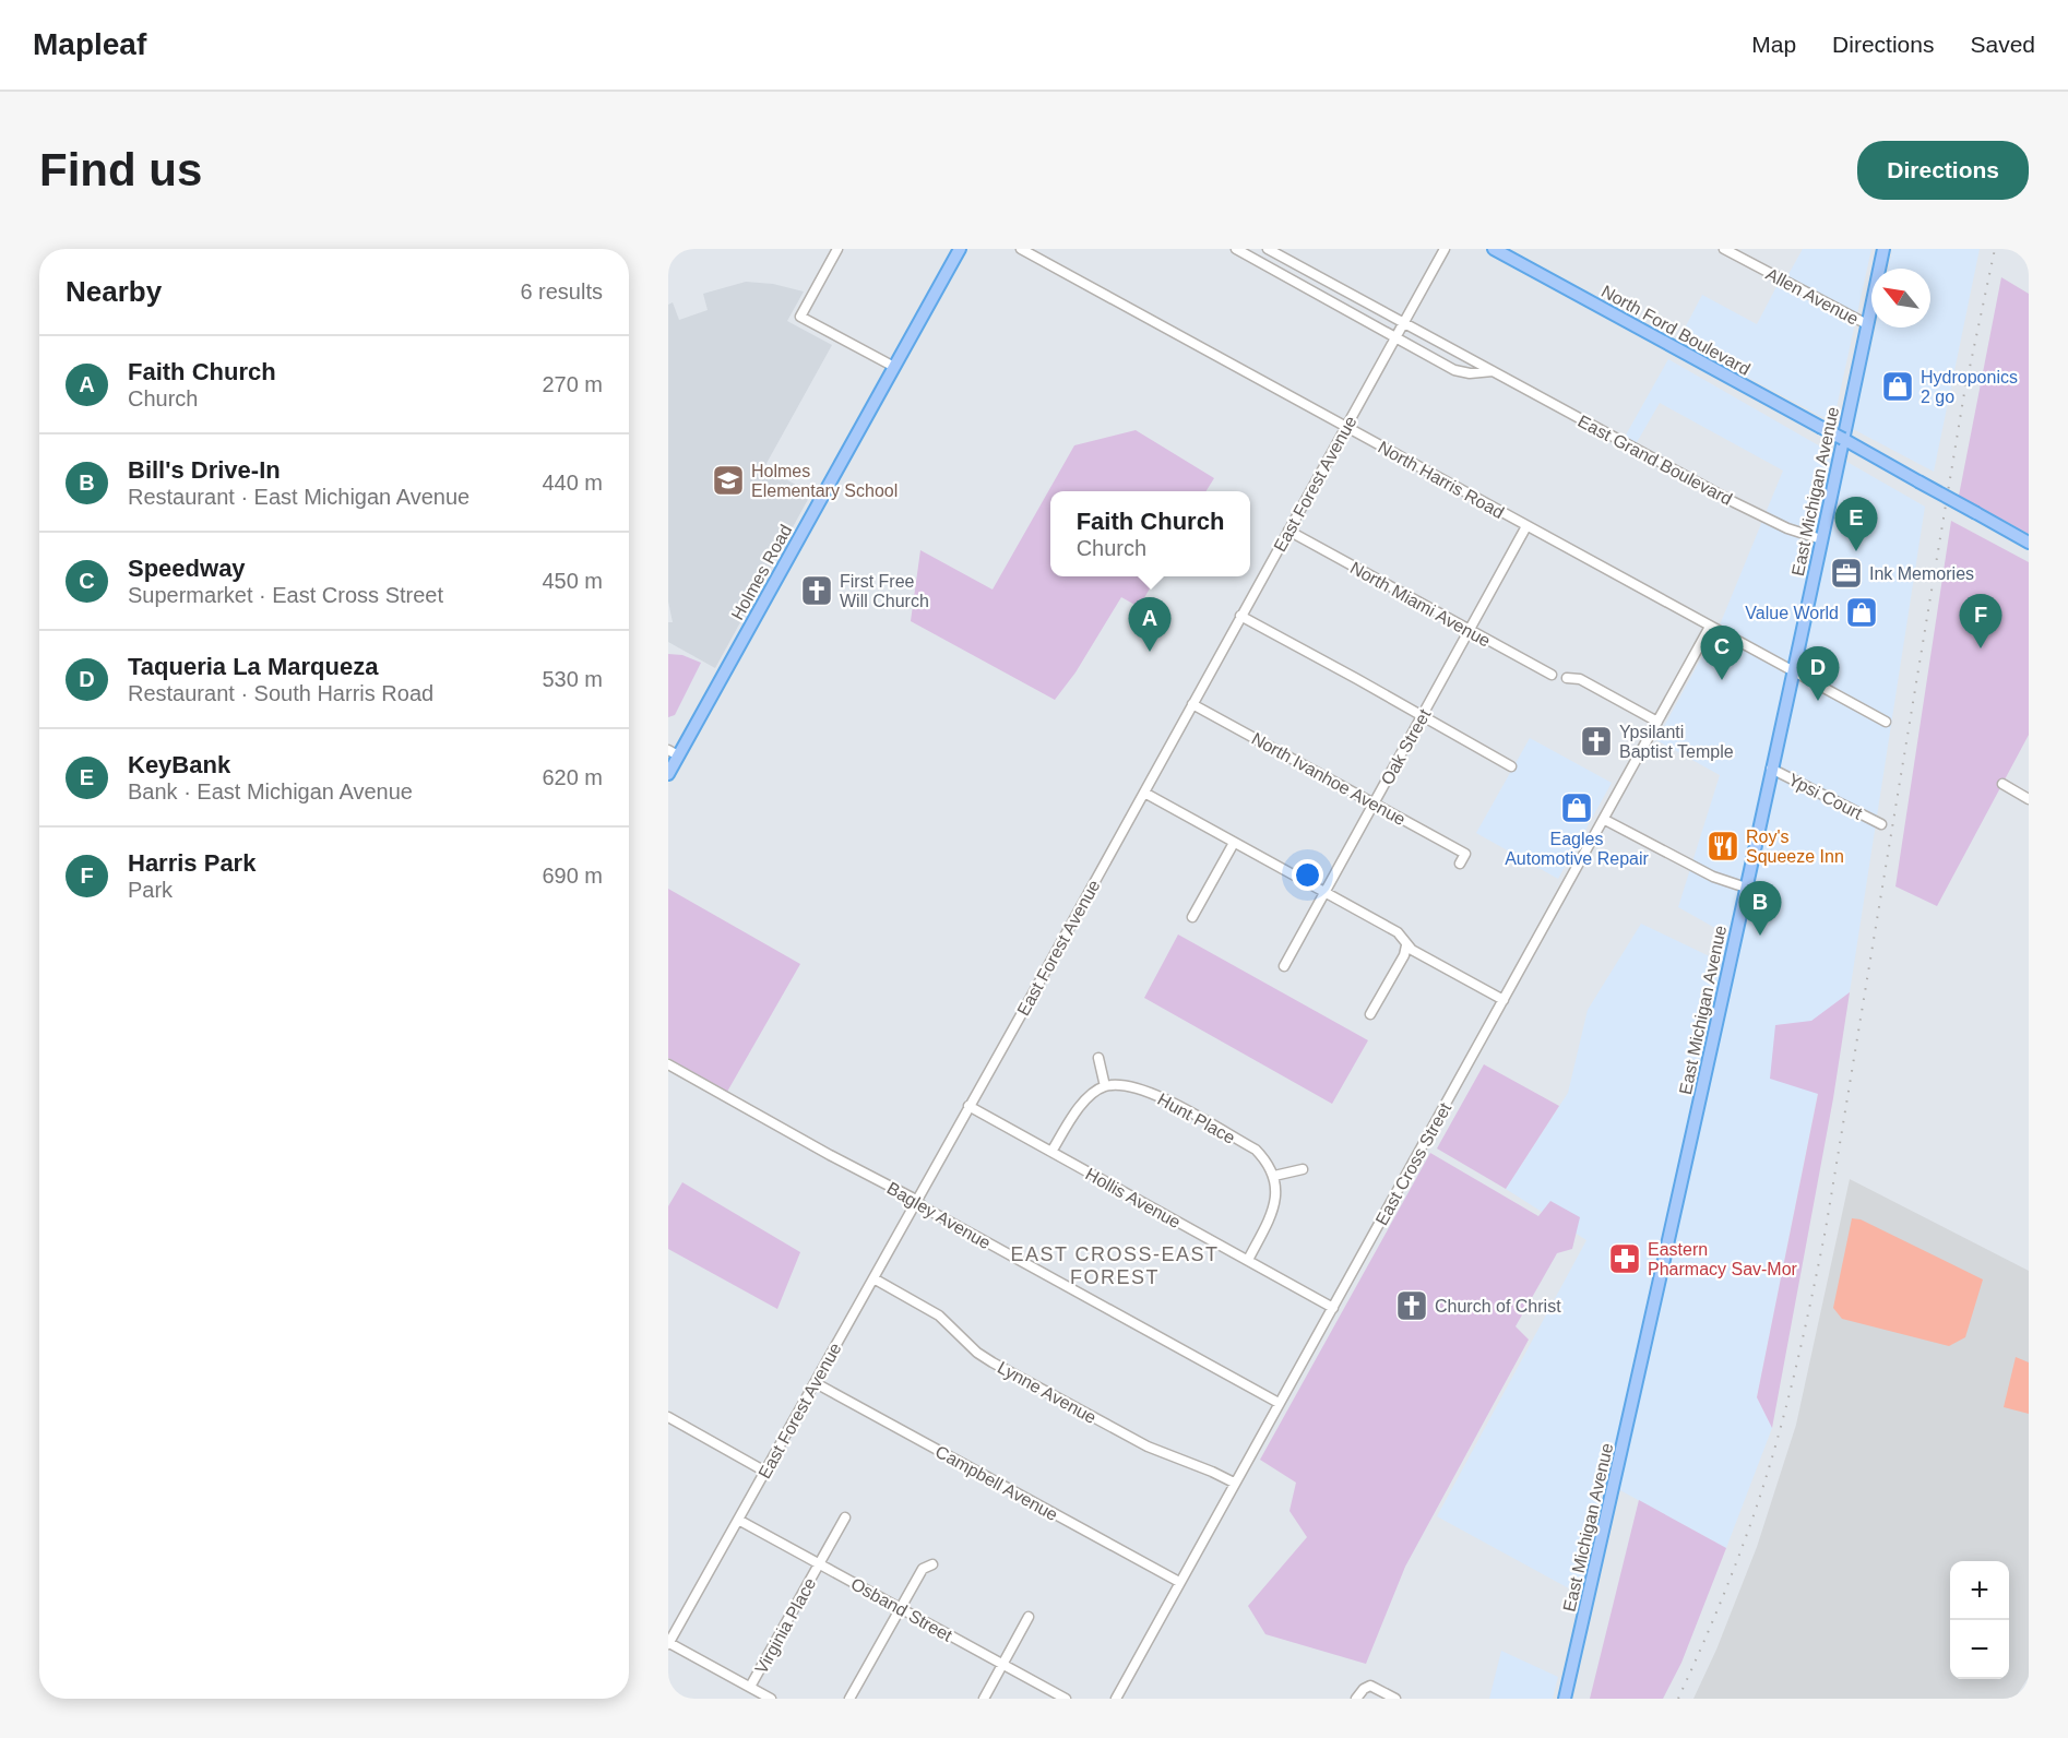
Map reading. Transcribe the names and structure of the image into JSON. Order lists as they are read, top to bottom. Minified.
{"streets":{"main road":["North Ford Boulevard","East Michigan Avenue","Holmes Road"],"street":["Allen Avenue","East Grand Boulevard","North Harris Road","East Forest Avenue","North Miami Avenue","Oak Street","North Ivanhoe Avenue","Ypsi Court","Hunt Place","East Cross Street","Hollis Avenue","Bagley Avenue","Lynne Avenue","Campbell Avenue","Osband Street","Virginia Place"]},"crossings":[["Allen Avenue","East Michigan Avenue"],["East Grand Boulevard","East Forest Avenue"],["East Grand Boulevard","East Michigan Avenue"],["North Harris Road","East Forest Avenue"],["North Harris Road","East Michigan Avenue"],["North Harris Road","Oak Street"],["North Harris Road","East Cross Street"],["East Forest Avenue","North Miami Avenue"],["East Forest Avenue","North Ivanhoe Avenue"],["East Forest Avenue","Hollis Avenue"],["East Forest Avenue","Bagley Avenue"],["East Forest Avenue","Lynne Avenue"],["East Forest Avenue","Campbell Avenue"],["East Forest Avenue","Osband Street"],["East Michigan Avenue","Ypsi Court"],["North Miami Avenue","Oak Street"],["Oak Street","North Ivanhoe Avenue"],["East Cross Street","Hollis Avenue"],["East Cross Street","Bagley Avenue"],["East Cross Street","Lynne Avenue"],["East Cross Street","Campbell Avenue"],["Osband Street","Virginia Place"]],"districts":["EAST CROSS-EAST FOREST"],"places":{"shop":["Hydroponics 2 go","Value World","Eagles Automotive Repair"],"school or university":["Holmes Elementary School"],"office":["Ink Memories"],"church":["First Free Will Church","Ypsilanti Baptist Temple","Church of Christ"],"restaurant":["Roy's Squeeze Inn"],"pharmacy":["Eastern Pharmacy Sav-Mor"]},"north":"top left","page":{"header":"Mapleaf","nav":["Map","Directions","Saved"],"buttons":"Directions","title":"Find us","heading":["Nearby","6 results"],"list":[{"mark":"A","name":"Faith Church","note":"Church","value":"270 m"},{"mark":"B","name":"Bill's Drive-In","note":"Restaurant · East Michigan Avenue","value":"440 m"},{"mark":"C","name":"Speedway","note":"Supermarket · East Cross Street","value":"450 m"},{"mark":"D","name":"Taqueria La Marqueza","note":"Restaurant · South Harris Road","value":"530 m"},{"mark":"E","name":"KeyBank","note":"Bank · East Michigan Avenue","value":"620 m"},{"mark":"F","name":"Harris Park","note":"Park","value":"690 m"}],"popup":["Faith Church","Church"],"pins":["E","F","A","C","D","B"],"map_buttons":["+","−"]}}
